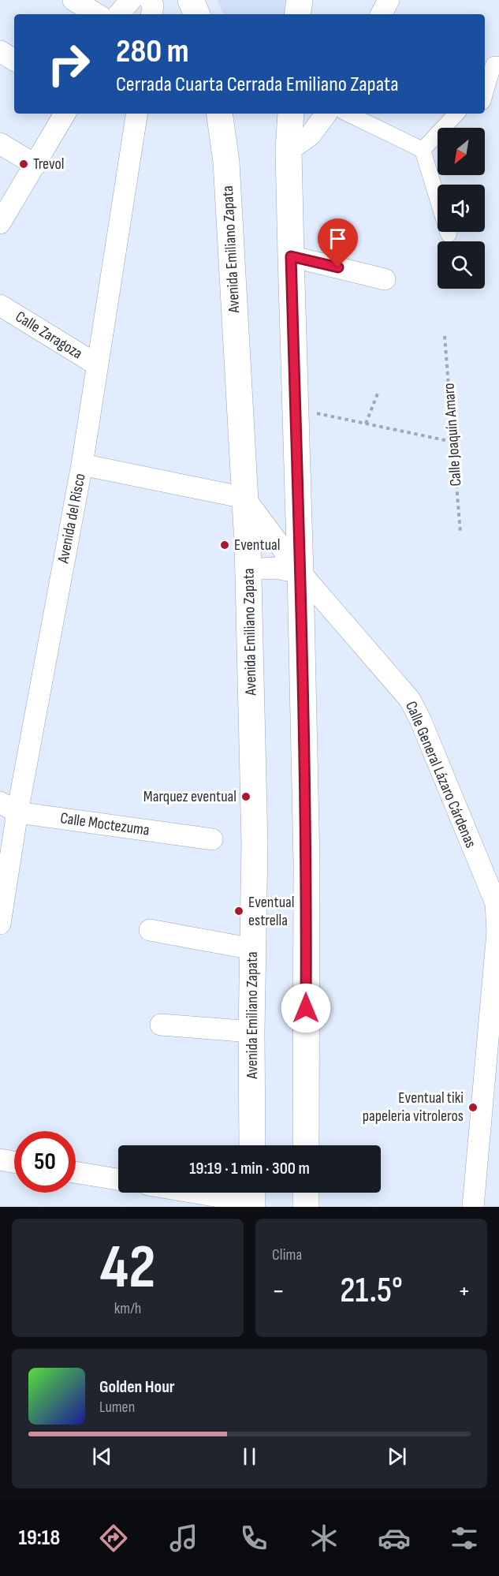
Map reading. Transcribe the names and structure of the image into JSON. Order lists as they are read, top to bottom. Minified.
{"streets":{"main road":["Avenida Emiliano Zapata"],"street":["Calle Zaragoza","Avenida del Risco","Calle General Lázaro Cárdenas","Calle Moctezuma"],"path":["Calle Joaquín Amaro"]},"crossings":[["Avenida Emiliano Zapata","Calle General Lázaro Cárdenas"],["Calle Zaragoza","Avenida del Risco"],["Avenida del Risco","Calle Moctezuma"]],"places":["Trevol","Eventual","Marquez eventual","Eventual estrella","Eventual tiki papeleria vitroleros"],"north":"bottom left","page":{"turn":["280 m","Cerrada Cuarta Cerrada Emiliano Zapata"],"limit":"50","trip":"19:19 · 1 min · 300 m","tile":[["42","km/h"],"Clima"],"heat":["−","21.5°","+"],"song":["Golden Hour","Lumen"],"tabs":"19:18"}}
